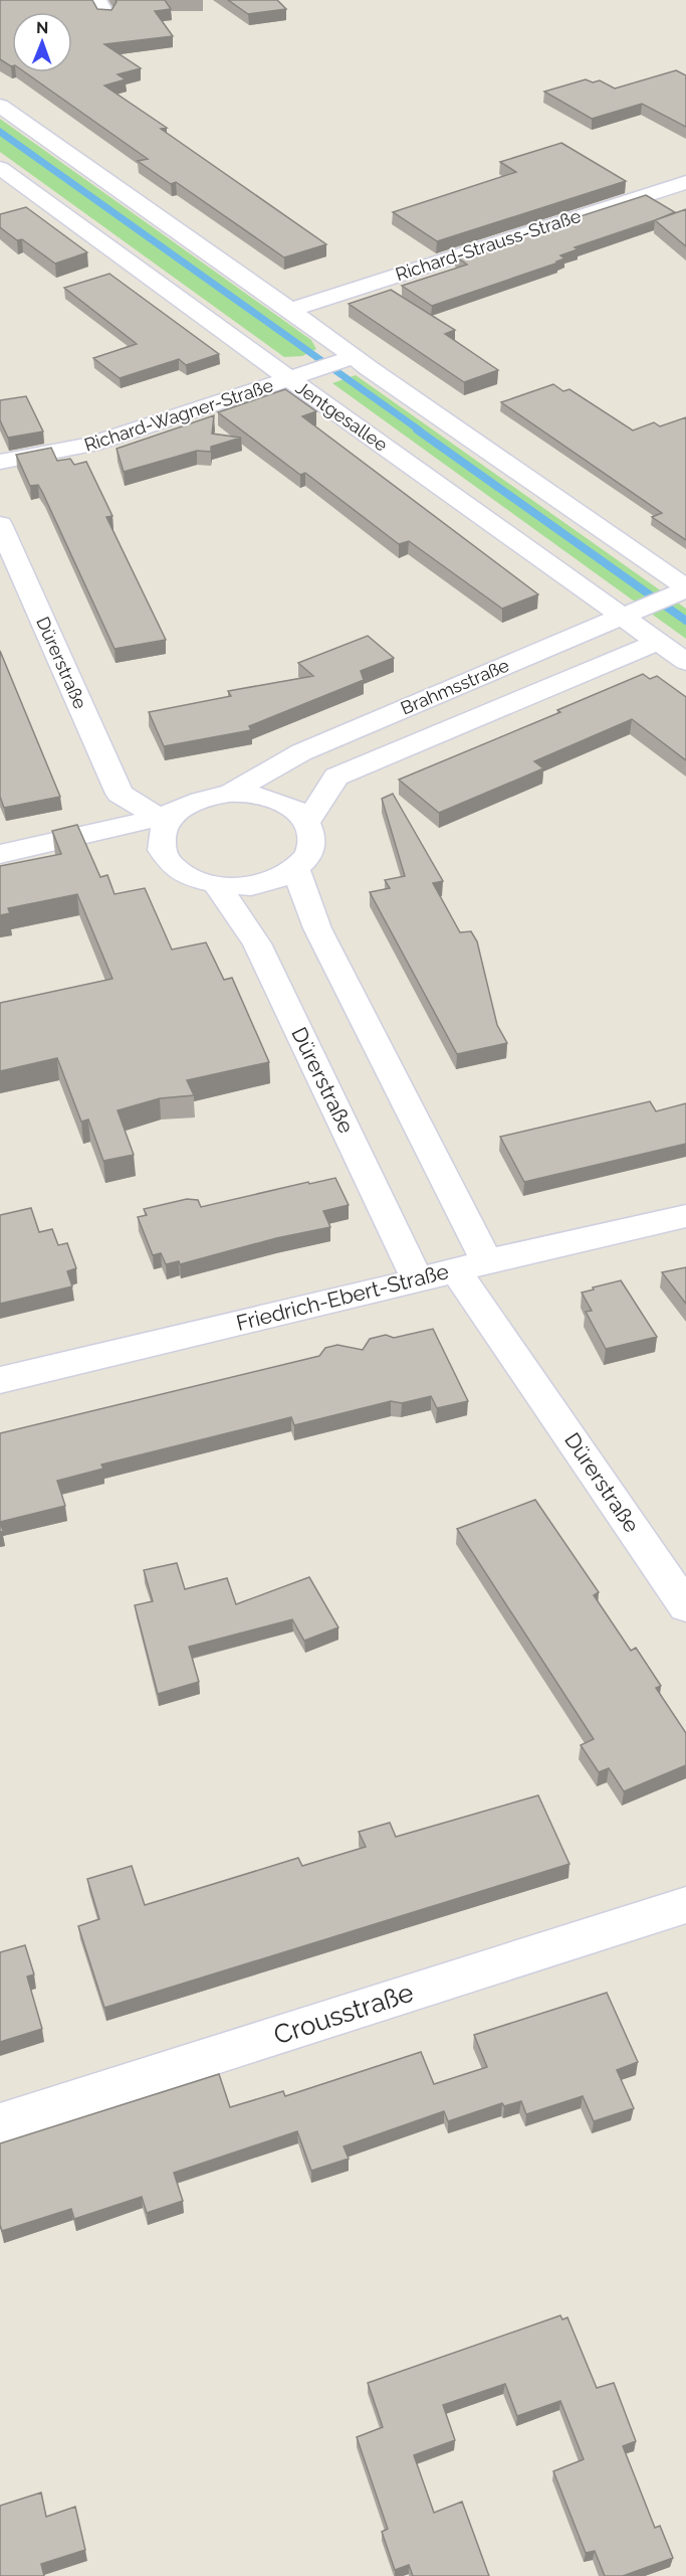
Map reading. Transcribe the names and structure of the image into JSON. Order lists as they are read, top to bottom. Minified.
{"streets":{"street":["Richard-Strauss-Straße","Richard-Wagner-Straße","Jentgesallee","Dürerstraße","Brahmsstraße","Friedrich-Ebert-Straße","Crousstraße"]},"crossings":[["Richard-Wagner-Straße","Jentgesallee"],["Jentgesallee","Brahmsstraße"],["Dürerstraße","Brahmsstraße"],["Dürerstraße","Friedrich-Ebert-Straße"]],"north":"top"}
